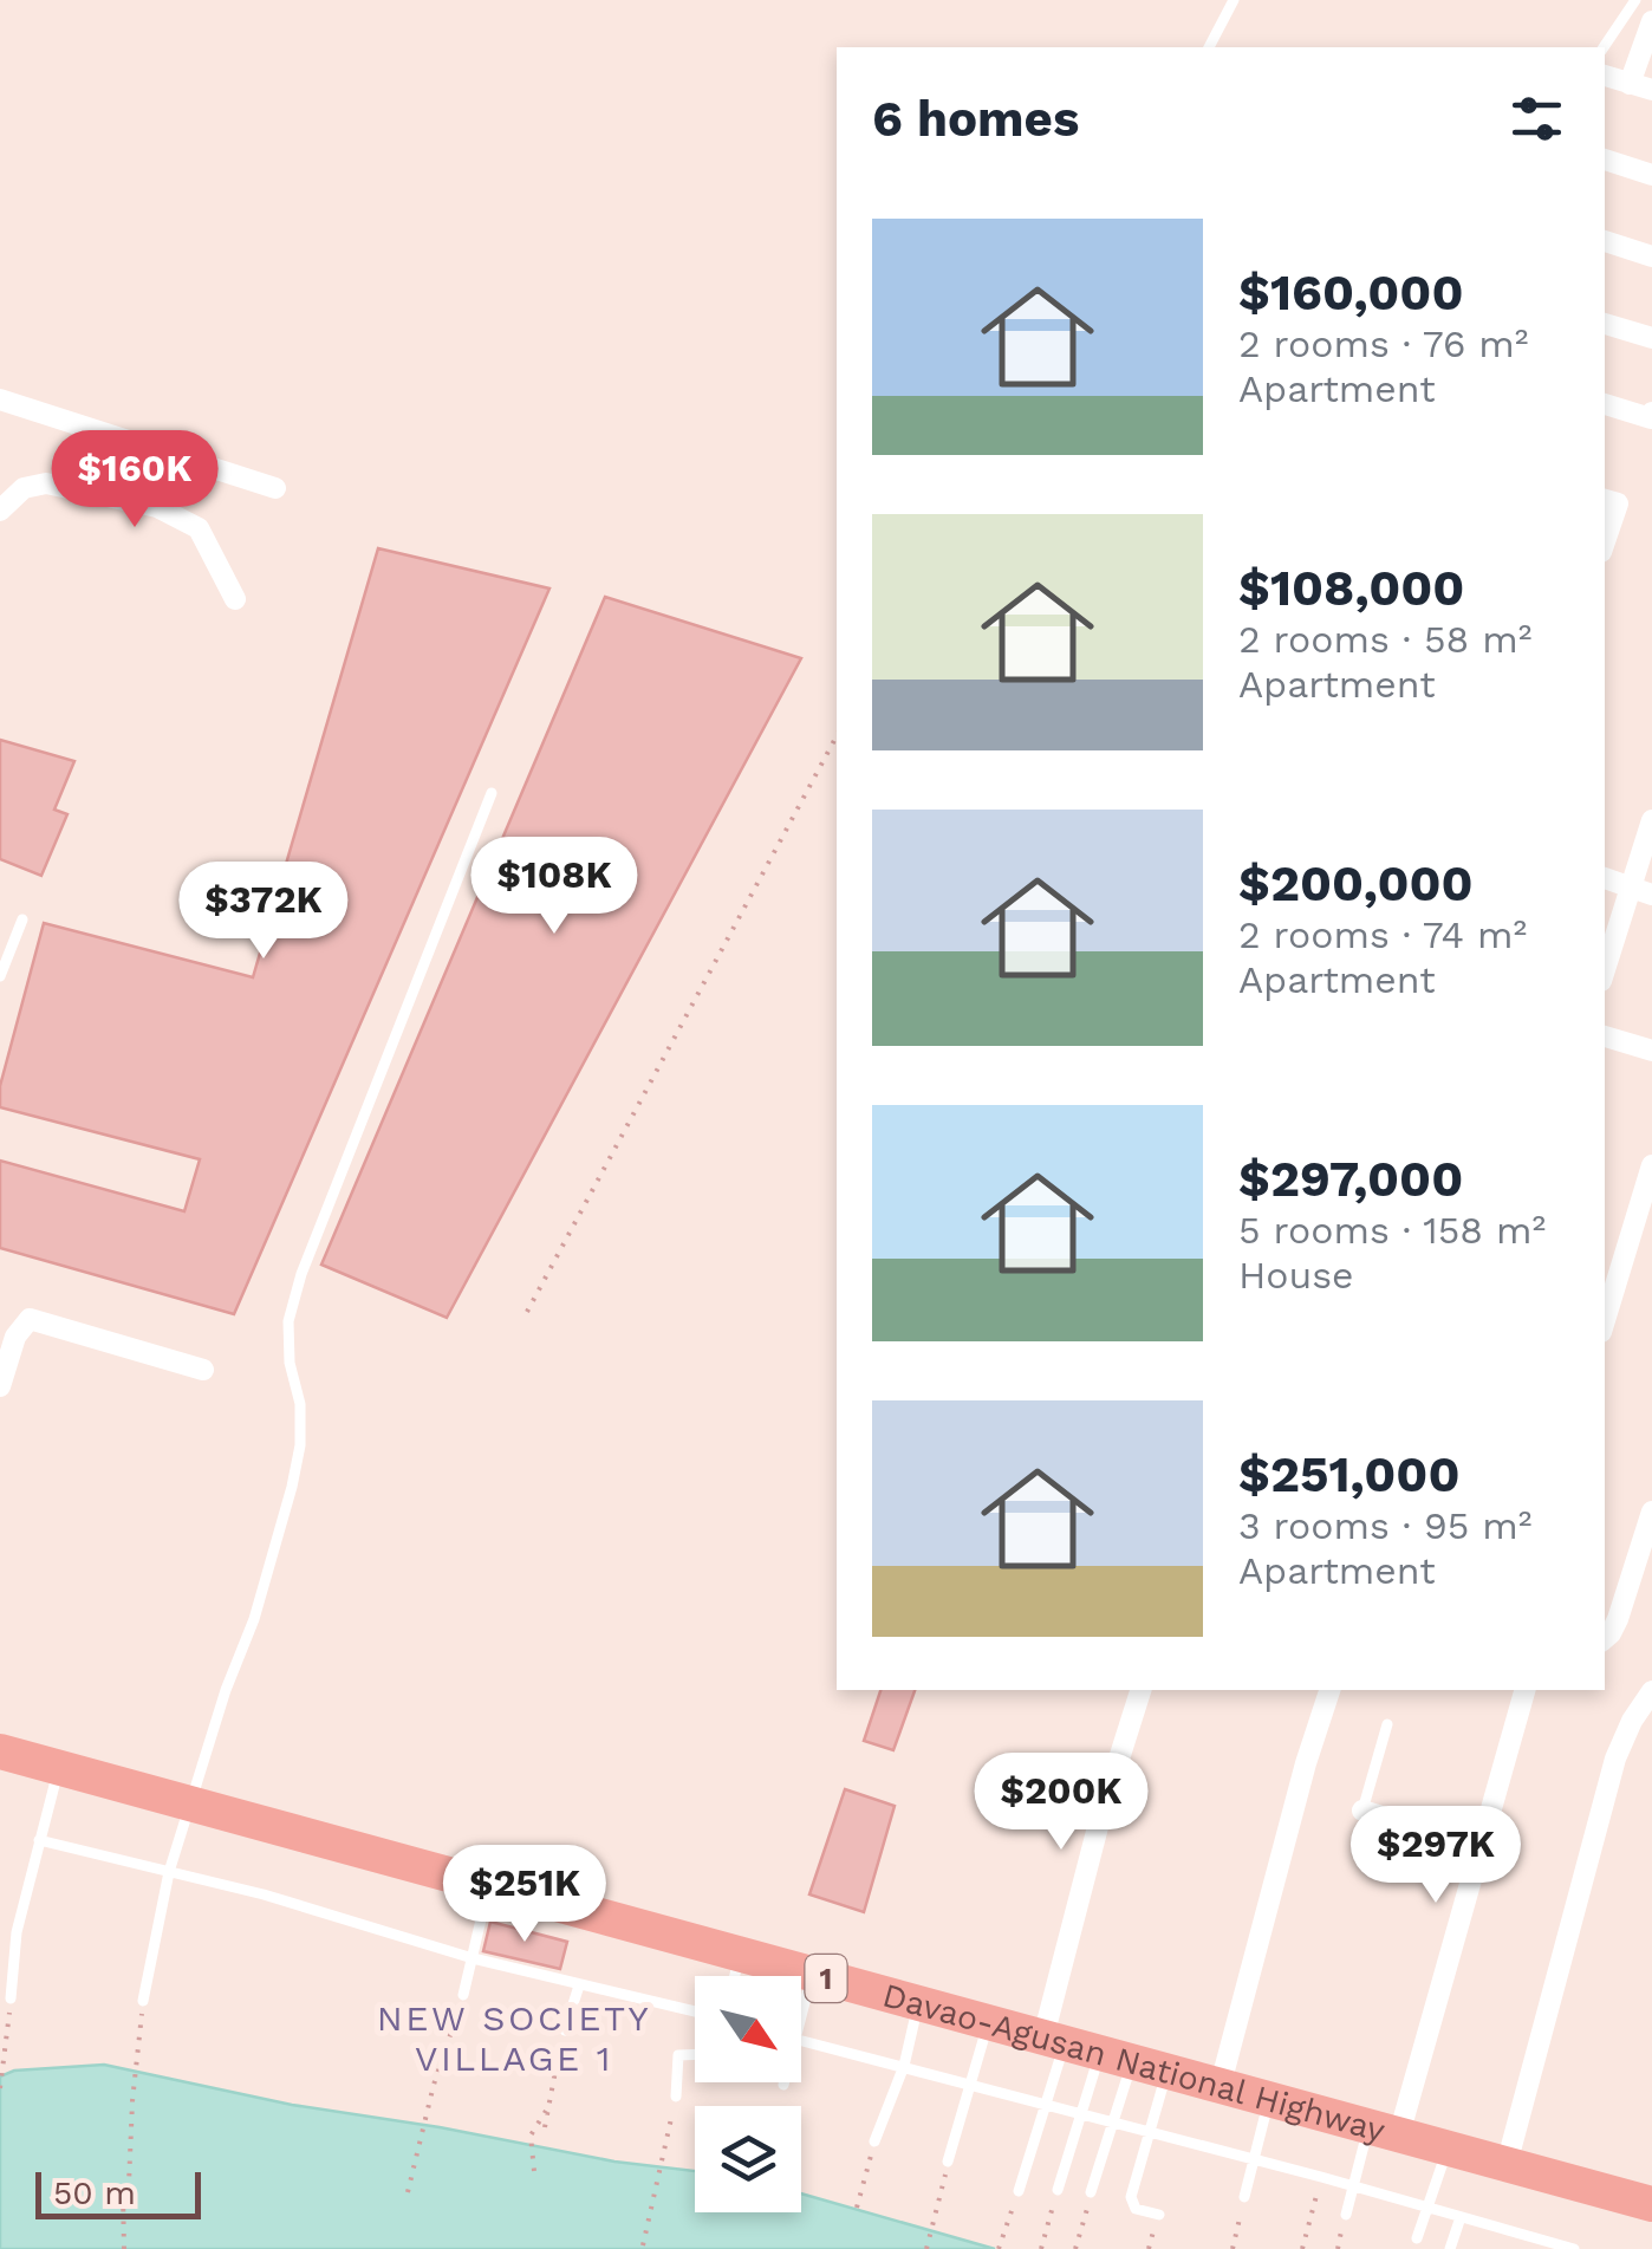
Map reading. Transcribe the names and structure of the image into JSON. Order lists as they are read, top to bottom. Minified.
{"streets":{"highway":["1","Davao-Agusan National Highway"]},"districts":["NEW SOCIETY VILLAGE 1"],"scale_bar":"50 m","north":"bottom right","page":{"heading":"6 homes","list":[{"name":"$160,000","note":"2 rooms · 76 m² · Apartment"},{"name":"$108,000","note":"2 rooms · 58 m² · Apartment"},{"name":"$200,000","note":"2 rooms · 74 m² · Apartment"},{"name":"$297,000","note":"5 rooms · 158 m² · House"},{"name":"$251,000","note":"3 rooms · 95 m² · Apartment"}],"price":["$160K","$108K","$372K","$200K","$297K","$251K"],"scale":"50 m"}}
